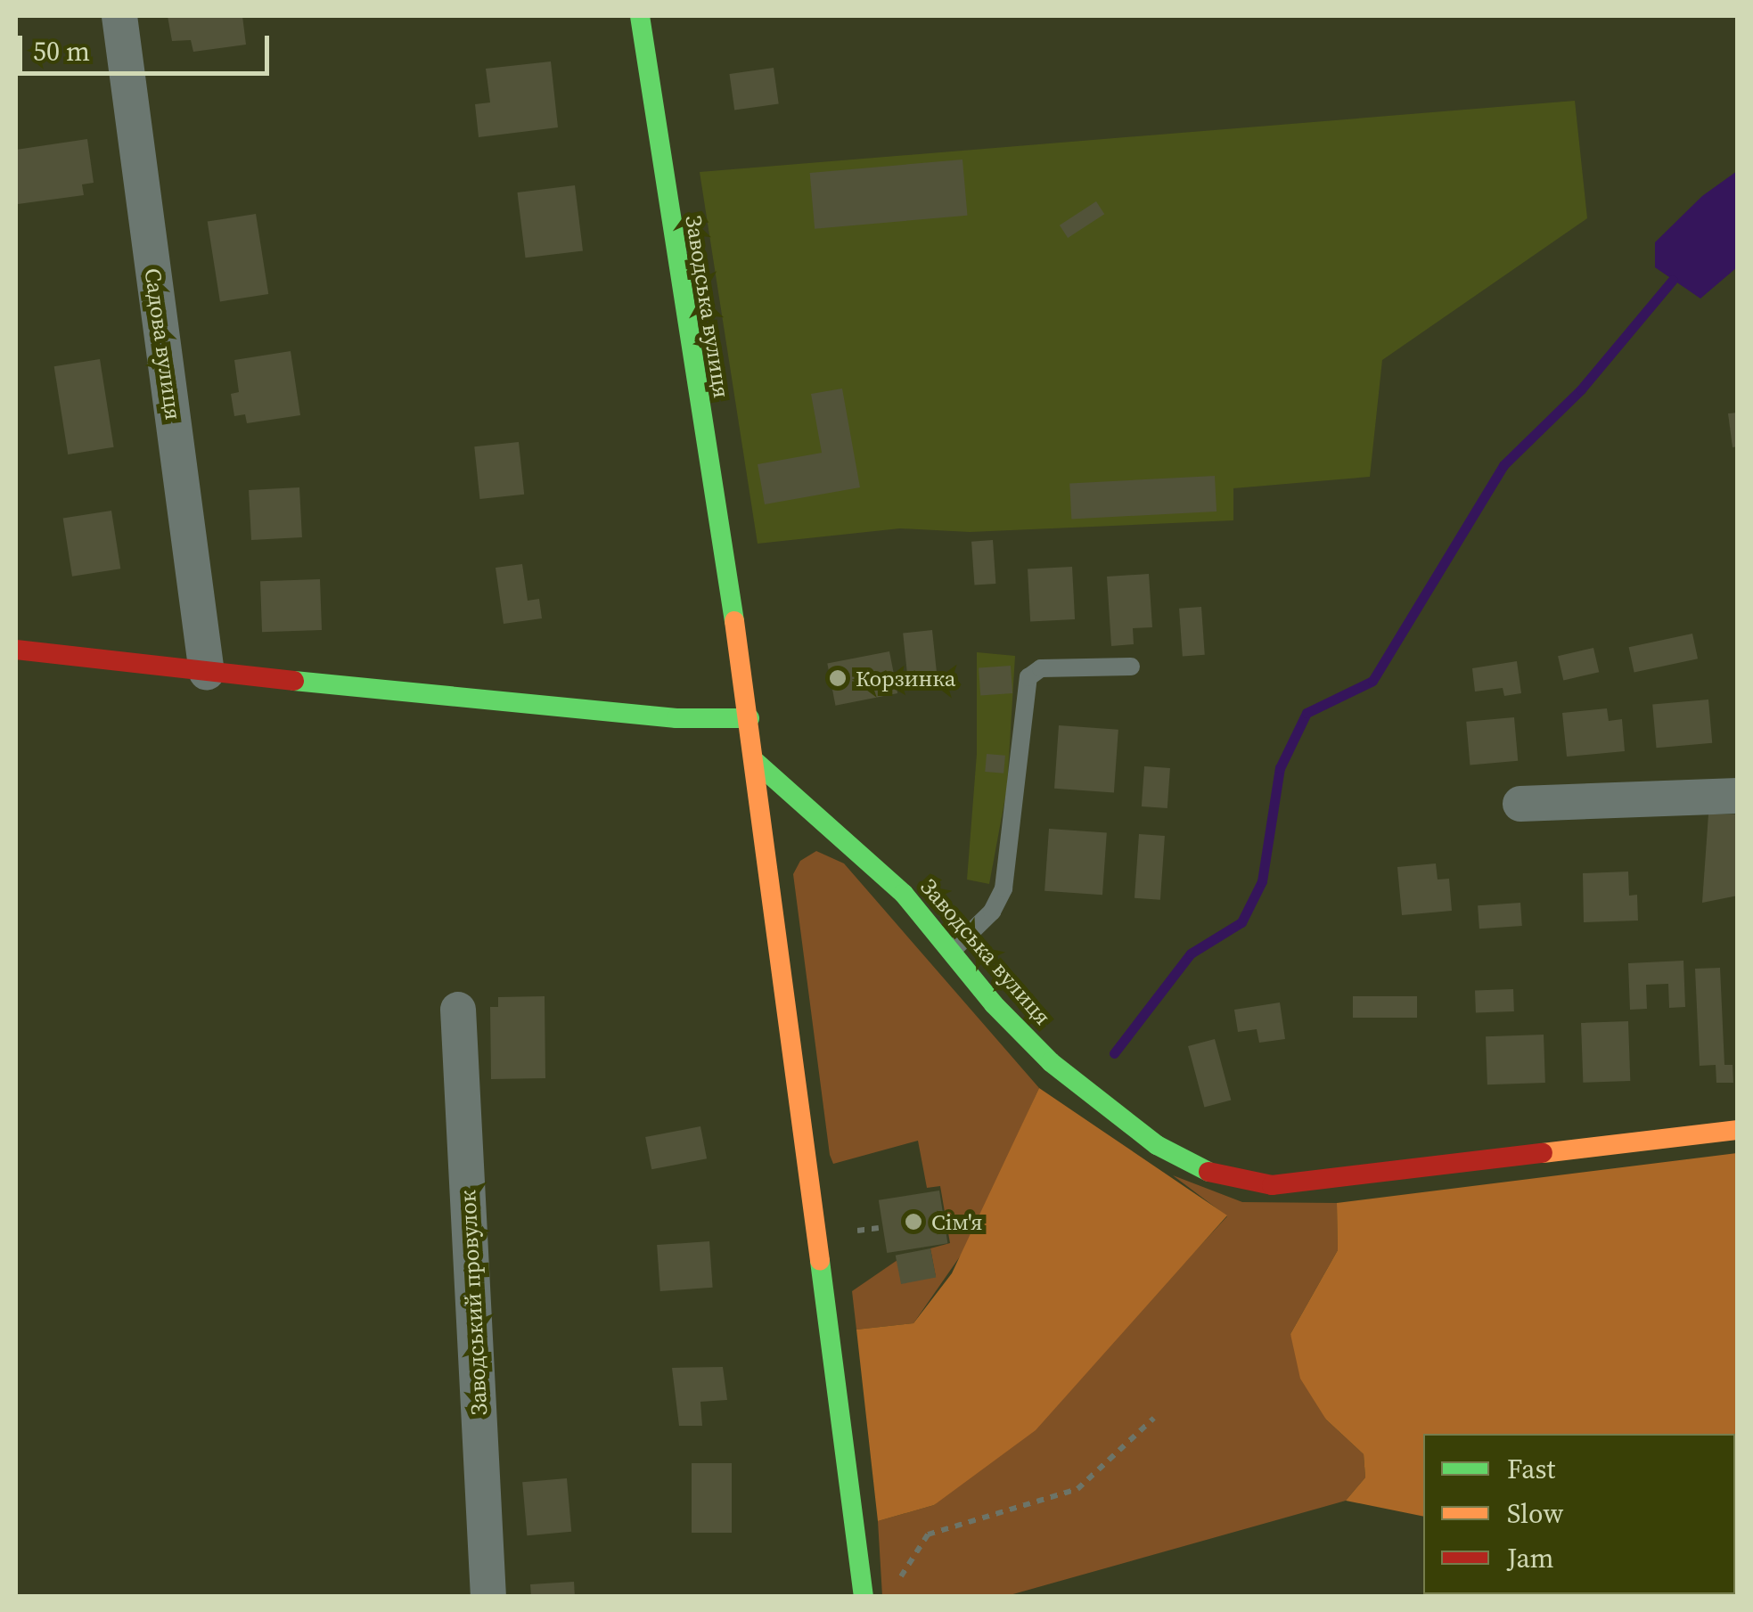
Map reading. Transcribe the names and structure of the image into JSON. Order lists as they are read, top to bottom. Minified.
{"streets":{"street":["Заводська вулиця","Садова вулиця","Заводський провулок"]},"places":["Корзинка","Сім'я"],"legend":["Fast","Slow","Jam"],"scale_bar":"50 m"}
